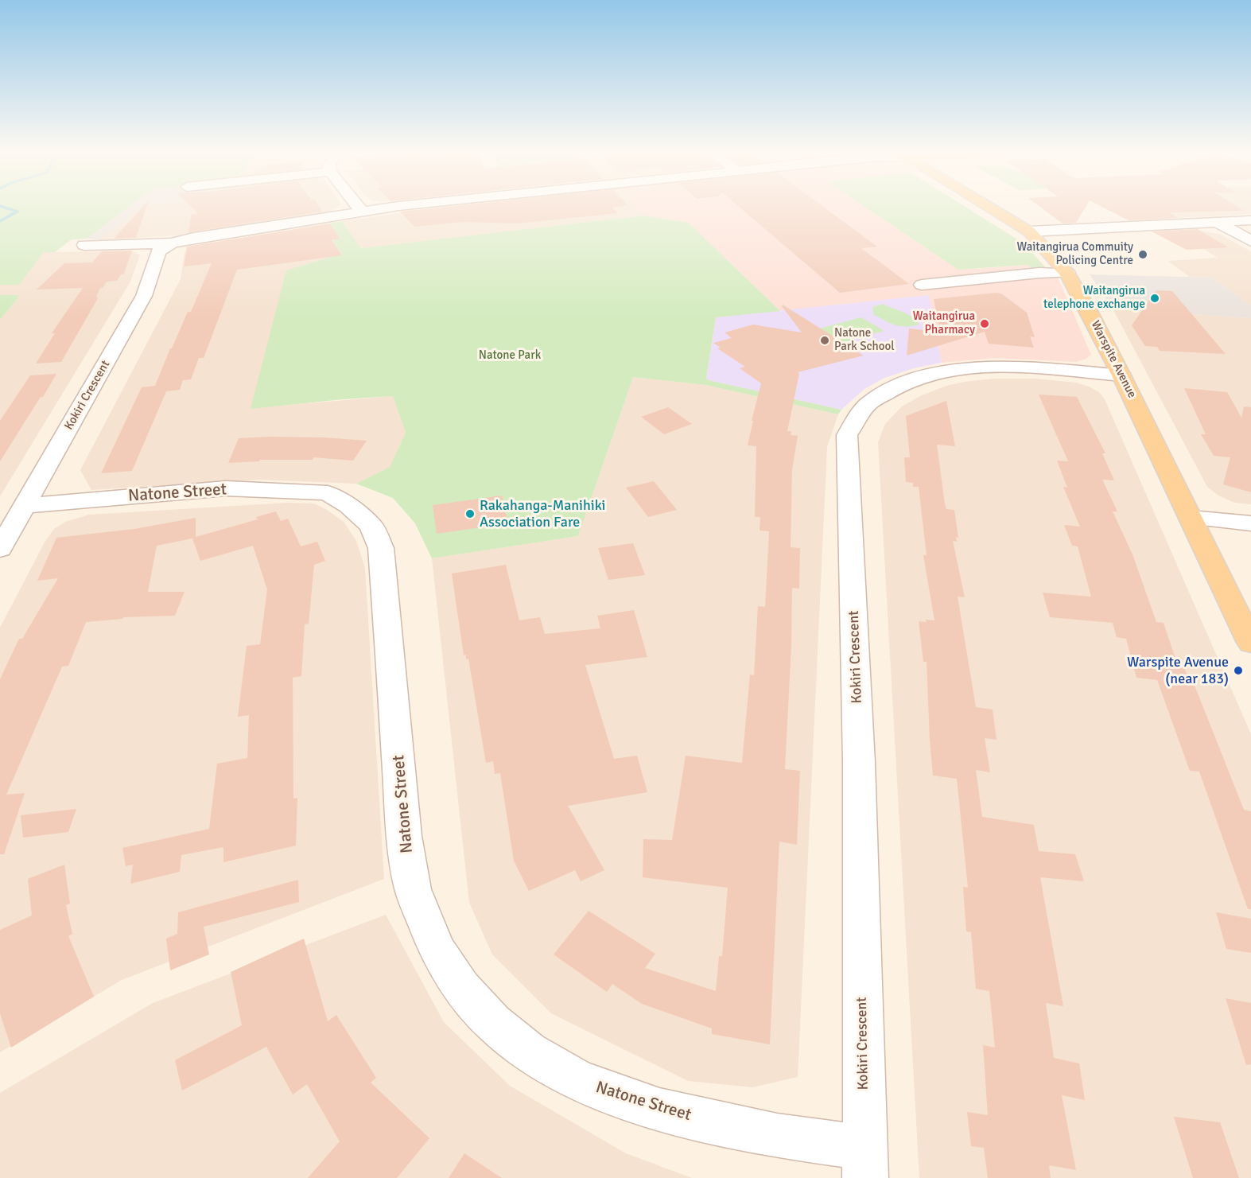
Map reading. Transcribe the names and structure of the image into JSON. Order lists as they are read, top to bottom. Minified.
{"streets":{"main road":["Warspite Avenue"],"street":["Kokiri Crescent","Natone Street"]},"crossings":[["Warspite Avenue","Kokiri Crescent"],["Kokiri Crescent","Natone Street"]],"parks":["Natone Park"],"places":["Waitangirua Commuity Policing Centre","Waitangirua telephone exchange","Waitangirua Pharmacy","Natone Park School","Rakahanga-Manihiki Association Fare","Warspite Avenue (near 183)"]}
